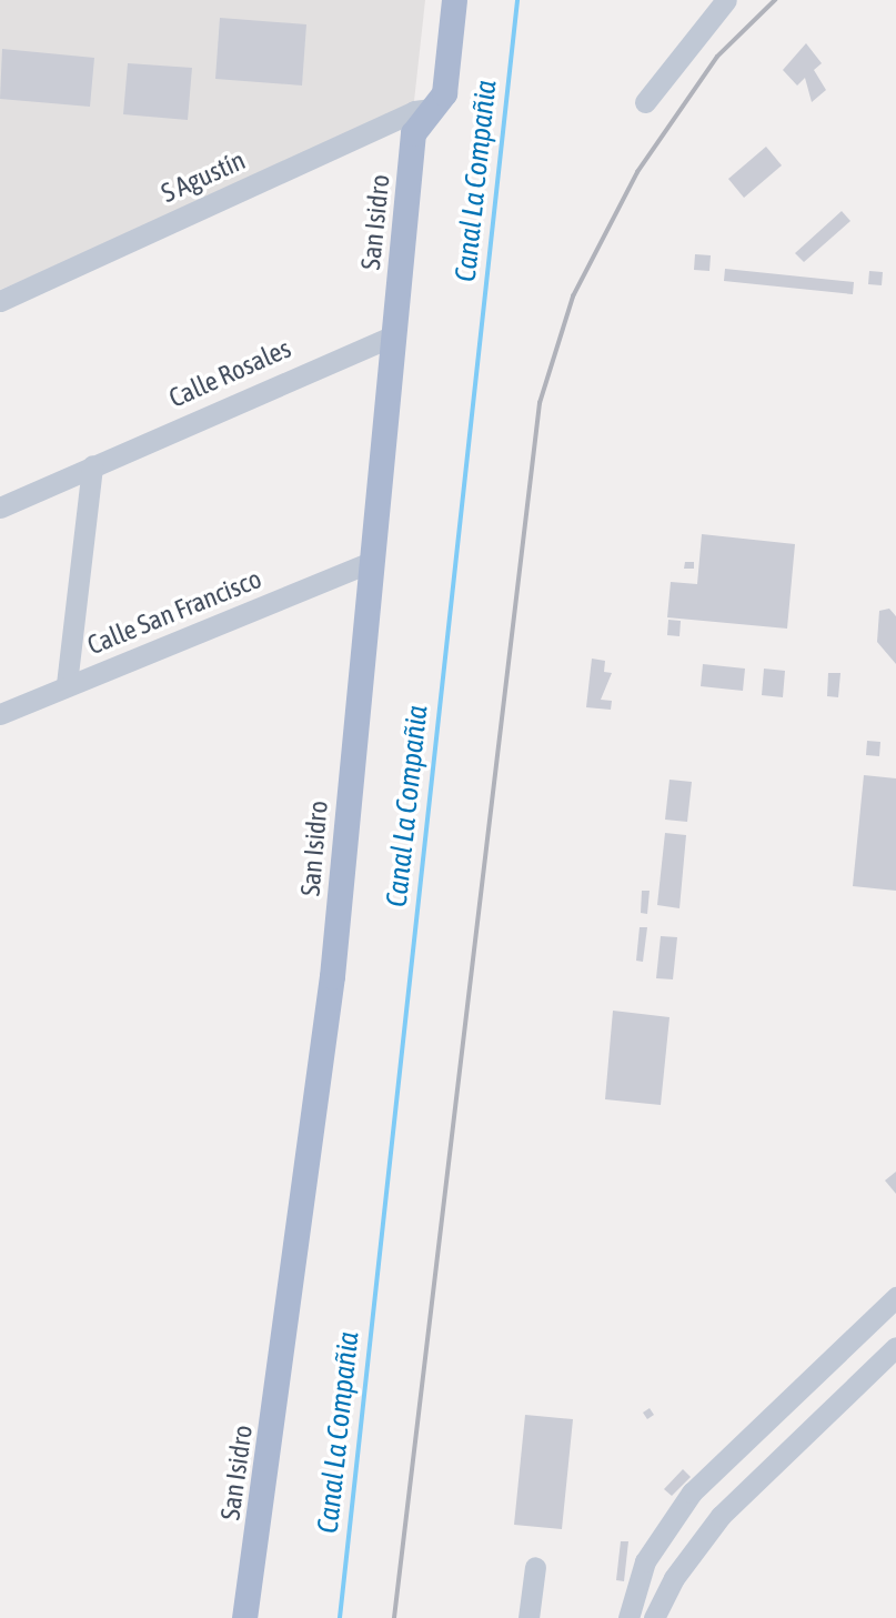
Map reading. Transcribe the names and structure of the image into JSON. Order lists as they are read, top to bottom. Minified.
{"streets":{"main road":["San Isidro"],"street":["S Agustín","Calle Rosales","Calle San Francisco"]},"crossings":[["S Agustín","San Isidro"],["San Isidro","Calle Rosales"],["San Isidro","Calle San Francisco"]],"water":["Canal La Compañia"]}
